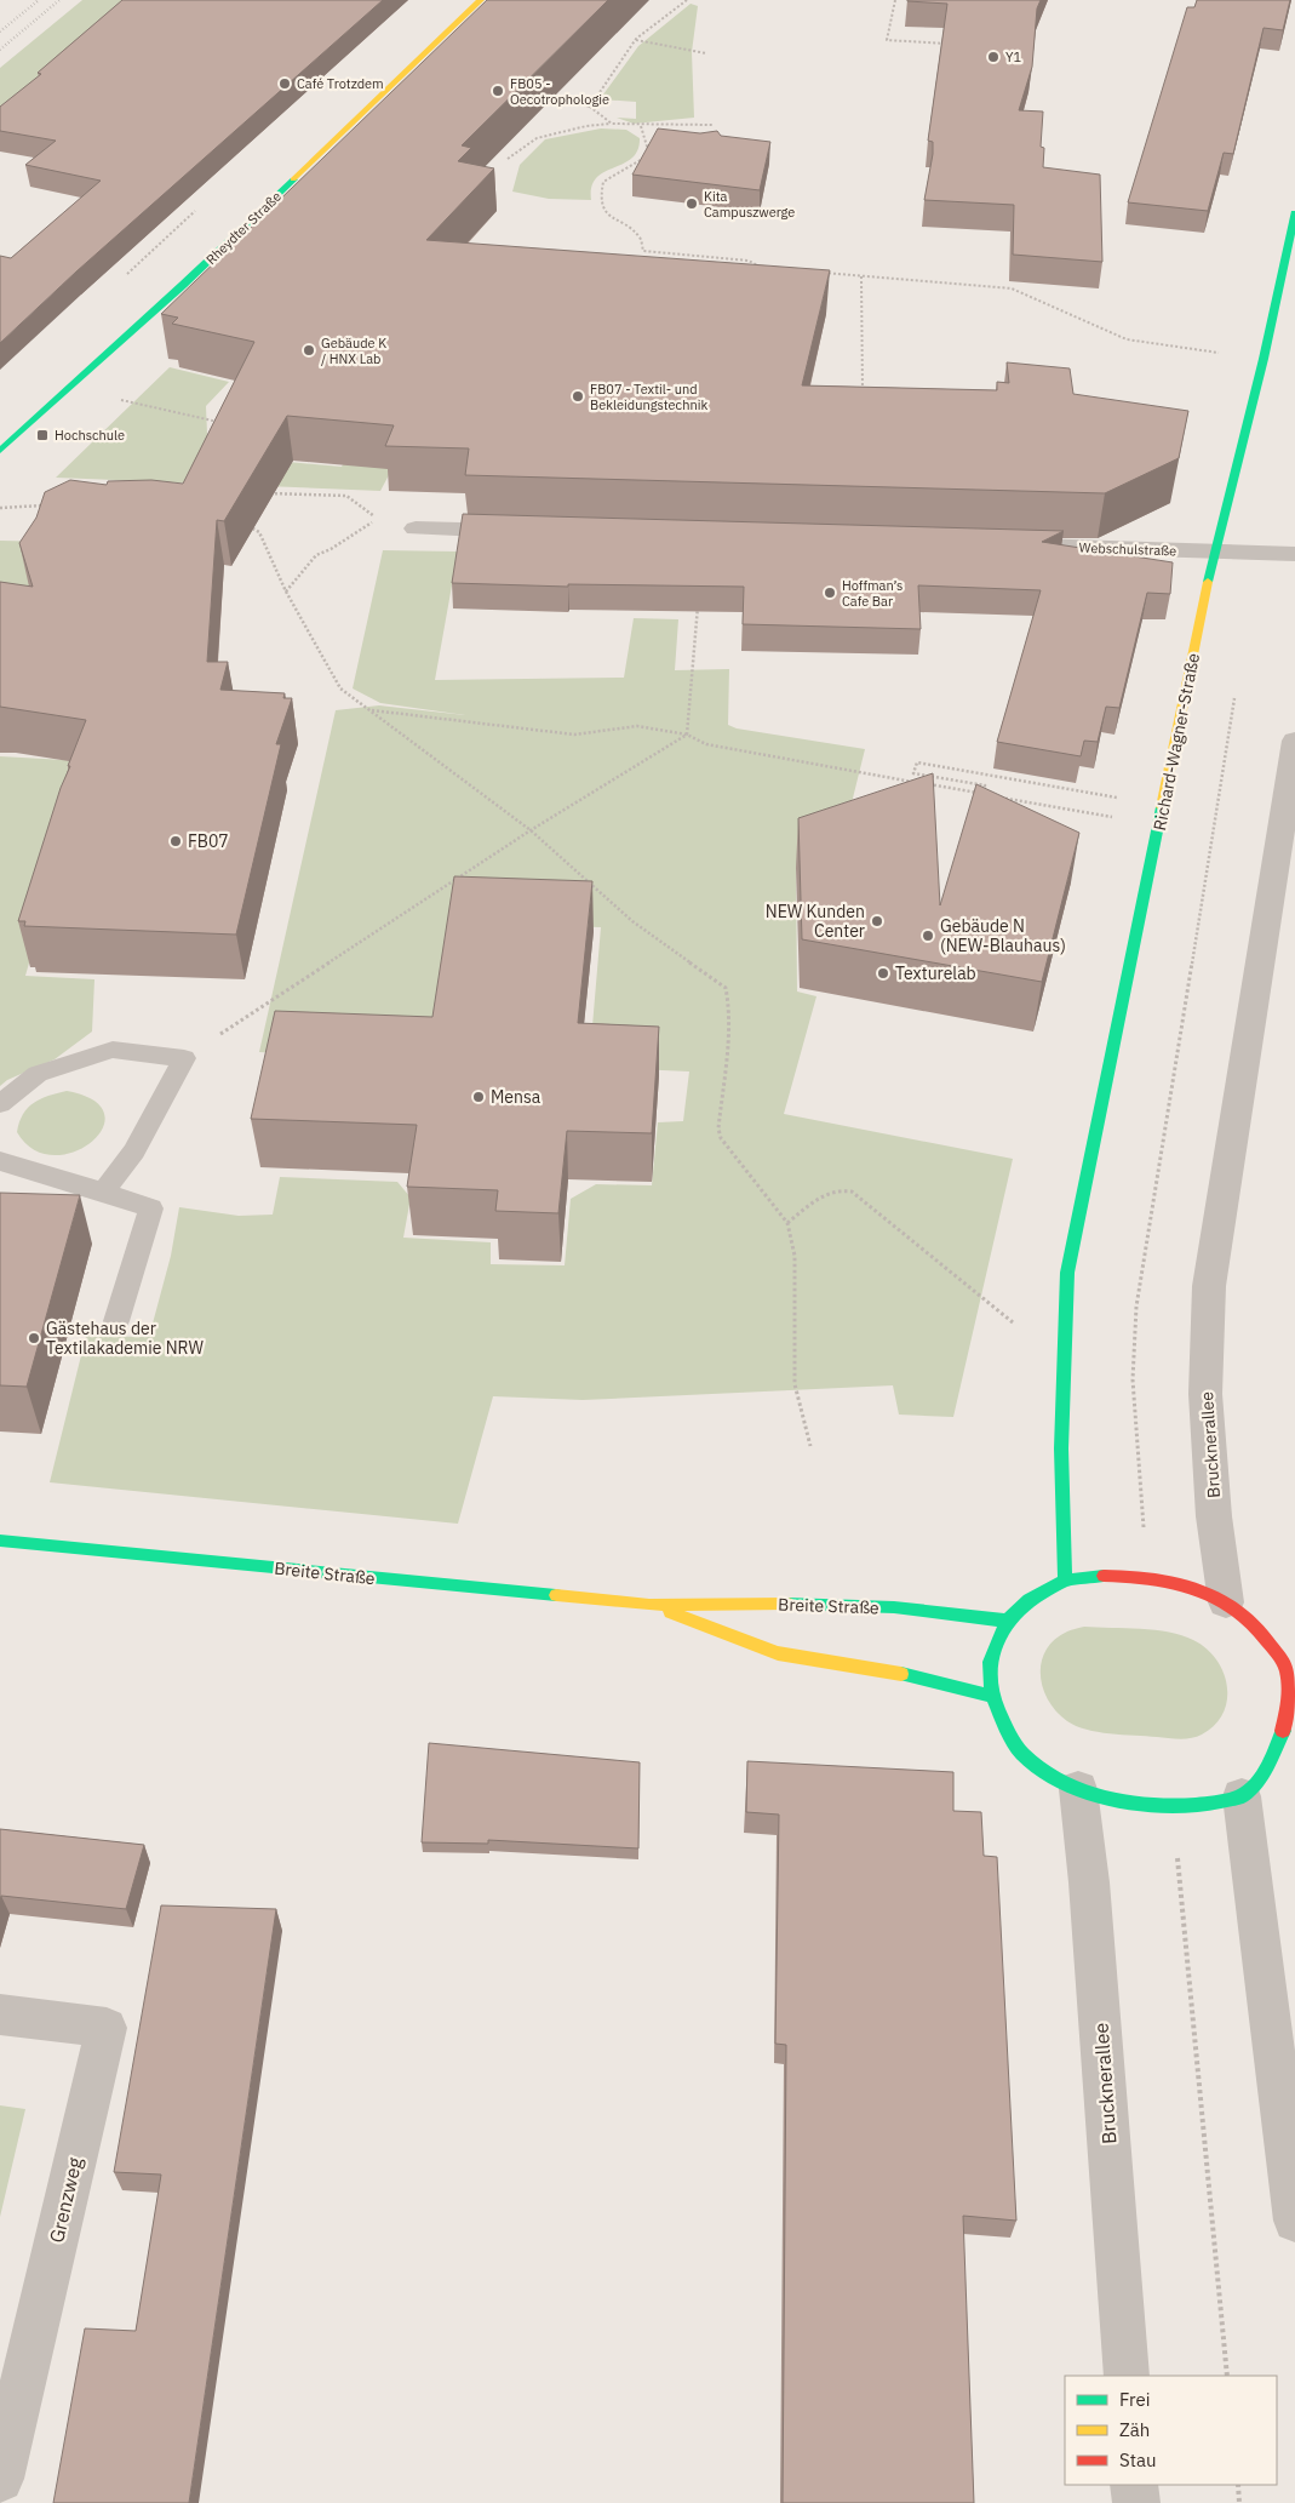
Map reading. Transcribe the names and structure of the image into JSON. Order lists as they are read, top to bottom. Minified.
{"streets":{"street":["Rheydter Straße","Webschulstraße","Richard-Wagner-Straße","Brucknerallee","Breite Straße","Grenzweg"]},"crossings":[["Webschulstraße","Richard-Wagner-Straße"]],"places":{"other":["Y1","Café Trotzdem","FB05 - Oecotrophologie","Kita Campuszwerge","Gebäude K / HNX Lab","FB07 - Textil- und Bekleidungstechnik","Hoffman’s Cafe Bar","FB07","NEW Kunden Center","Gebäude N (NEW-Blauhaus)","Texturelab","Mensa","Gästehaus der Textilakademie NRW"],"transit":["Hochschule"]},"legend":["Frei","Zäh","Stau"]}
